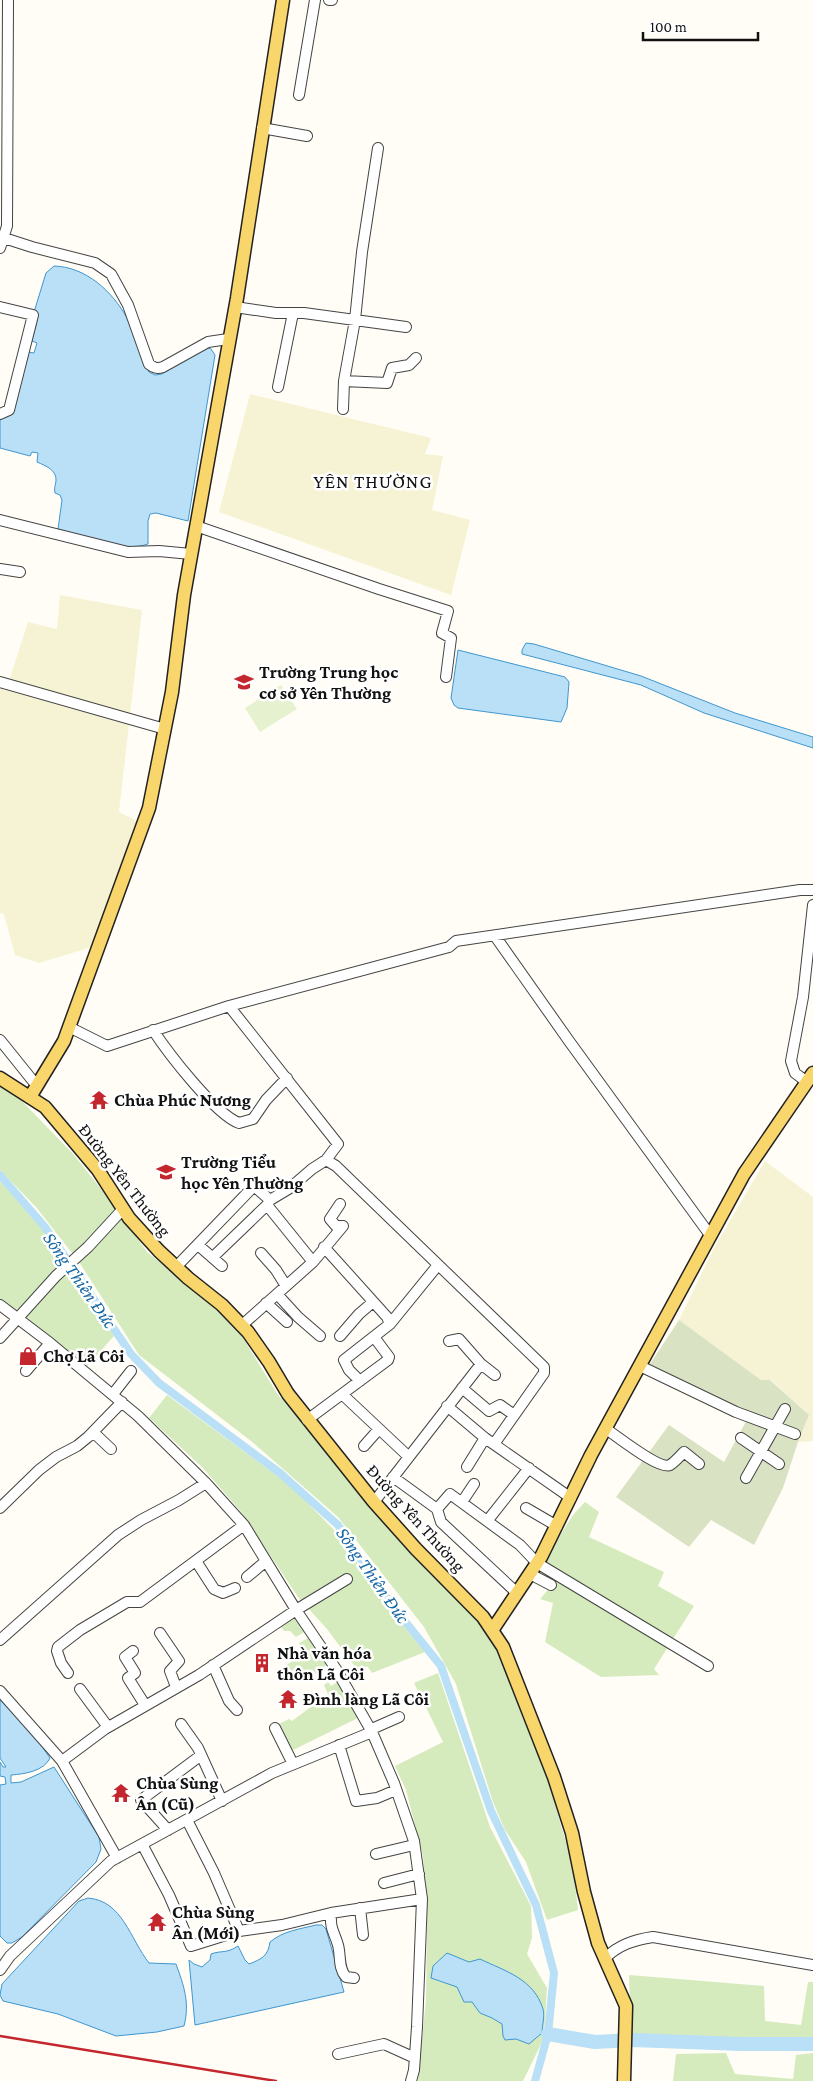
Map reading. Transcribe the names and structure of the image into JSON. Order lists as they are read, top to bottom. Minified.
{"streets":{"main road":["Đường Yên Thường"]},"districts":["YÊN THƯỜNG"],"water":["Sông Thiên Đức"],"places":{"school or university":["Trường Trung học cơ sở Yên Thường","Trường Tiểu học Yên Thường"],"temple":["Chùa Phúc Nương","Đình làng Lã Côi","Chùa Sùng Ân (Cũ)","Chùa Sùng Ân (Mới)"],"shop":["Chợ Lã Côi"],"building":["Nhà văn hóa thôn Lã Côi"]},"scale_bar":"100 m"}
